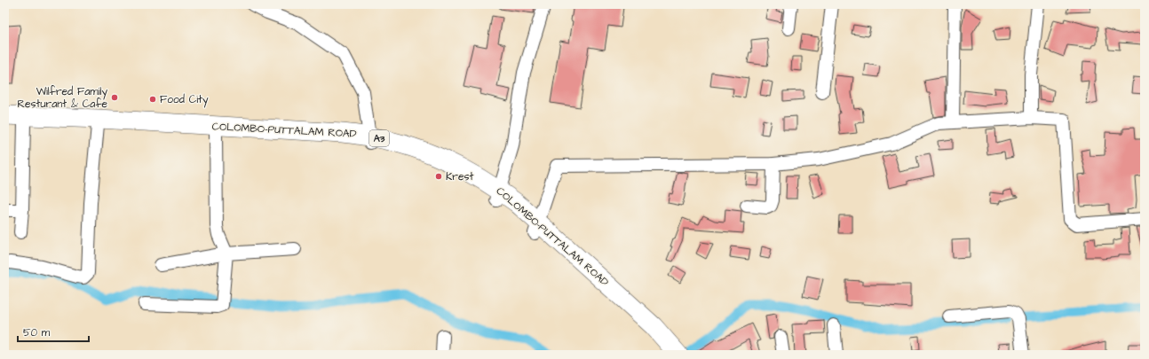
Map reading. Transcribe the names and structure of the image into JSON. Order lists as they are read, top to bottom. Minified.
{"streets":{"highway":["COLOMBO-PUTTALAM ROAD","A3"]},"places":["Wilfred Family Resturant & Cafe","Food City","Krest"],"scale_bar":"50 m"}
